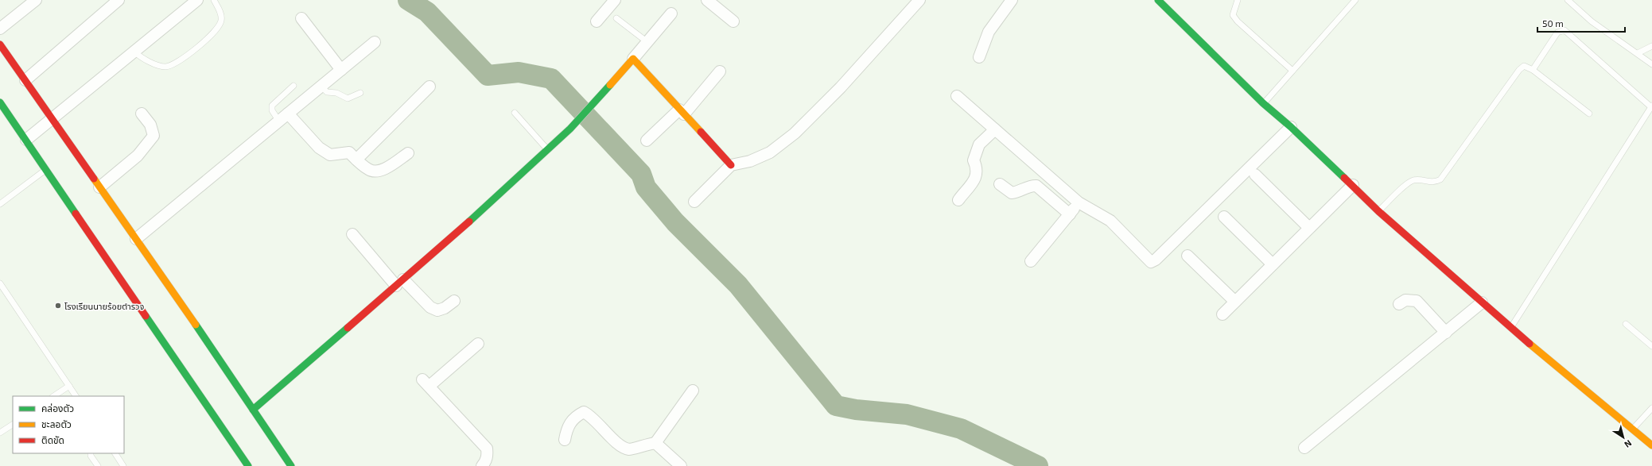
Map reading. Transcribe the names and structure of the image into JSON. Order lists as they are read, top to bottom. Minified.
{"places":["โรงเรียนนายร้อยตำรวจ"],"legend":["คล่องตัว","ชะลอตัว","ติดขัด"],"scale_bar":"50 m","north":"bottom right"}
